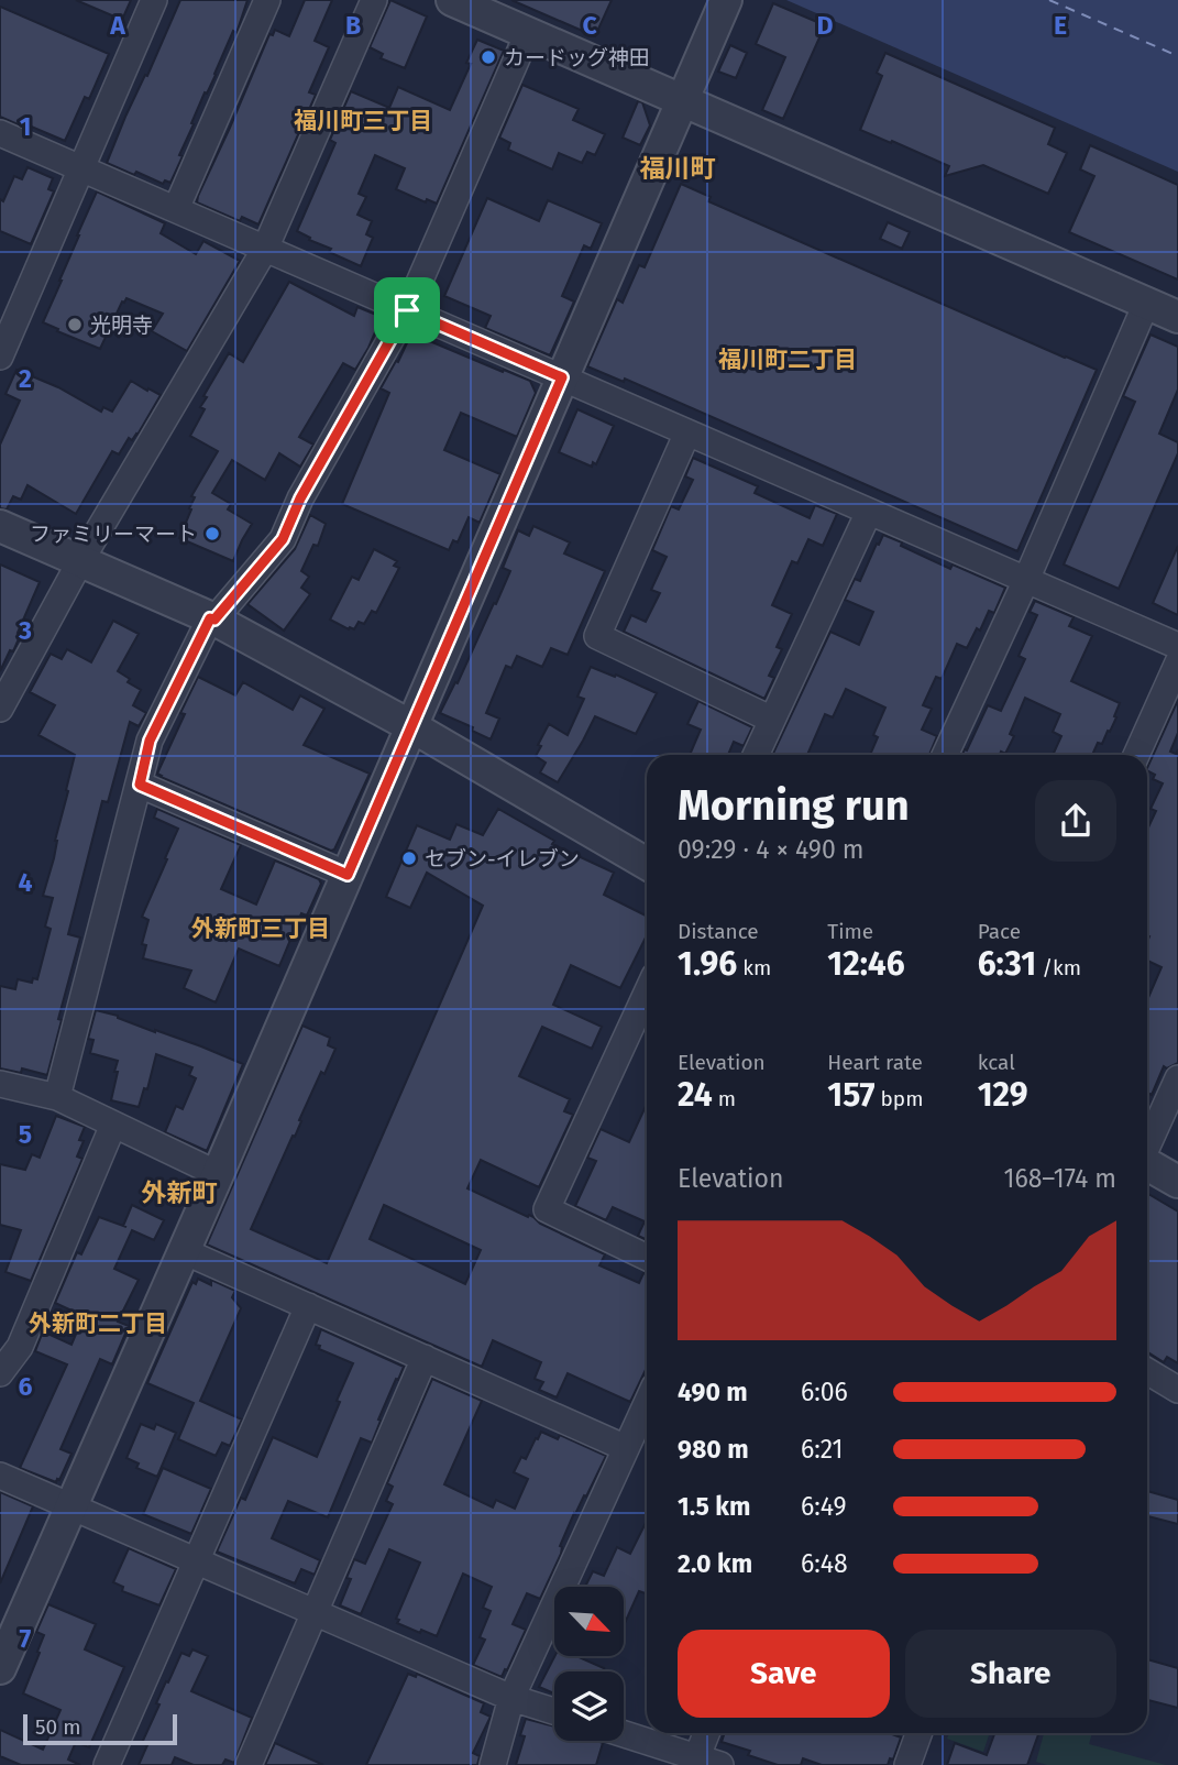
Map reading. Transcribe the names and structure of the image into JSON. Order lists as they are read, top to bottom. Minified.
{"districts":["福川町三丁目","福川町","福川町二丁目","外新町三丁目","外新町","外新町二丁目"],"places":["カードッグ神田","光明寺","ファミリーマート","セブン-イレブン"],"scale_bar":"50 m","north":"bottom right","page":{"heading":["Morning run","09:29 · 4 × 490 m"],"stats":[["Distance","1.96 km"],["Time","12:46"],["Pace","6:31 /km"],["Elevation","24 m"],["Heart rate","157 bpm"],["kcal","129"]],"chart":["Elevation","168–174 m"],"list":[{"name":"490 m","note":"6:06"},{"name":"980 m","note":"6:21"},{"name":"1.5 km","note":"6:49"},{"name":"2.0 km","note":"6:48"}],"buttons":["Save","Share"],"scale":"50 m"},"grid":{"columns":["A","B","C","D","E"],"rows":["1","2","3","4","5","6","7"]}}
